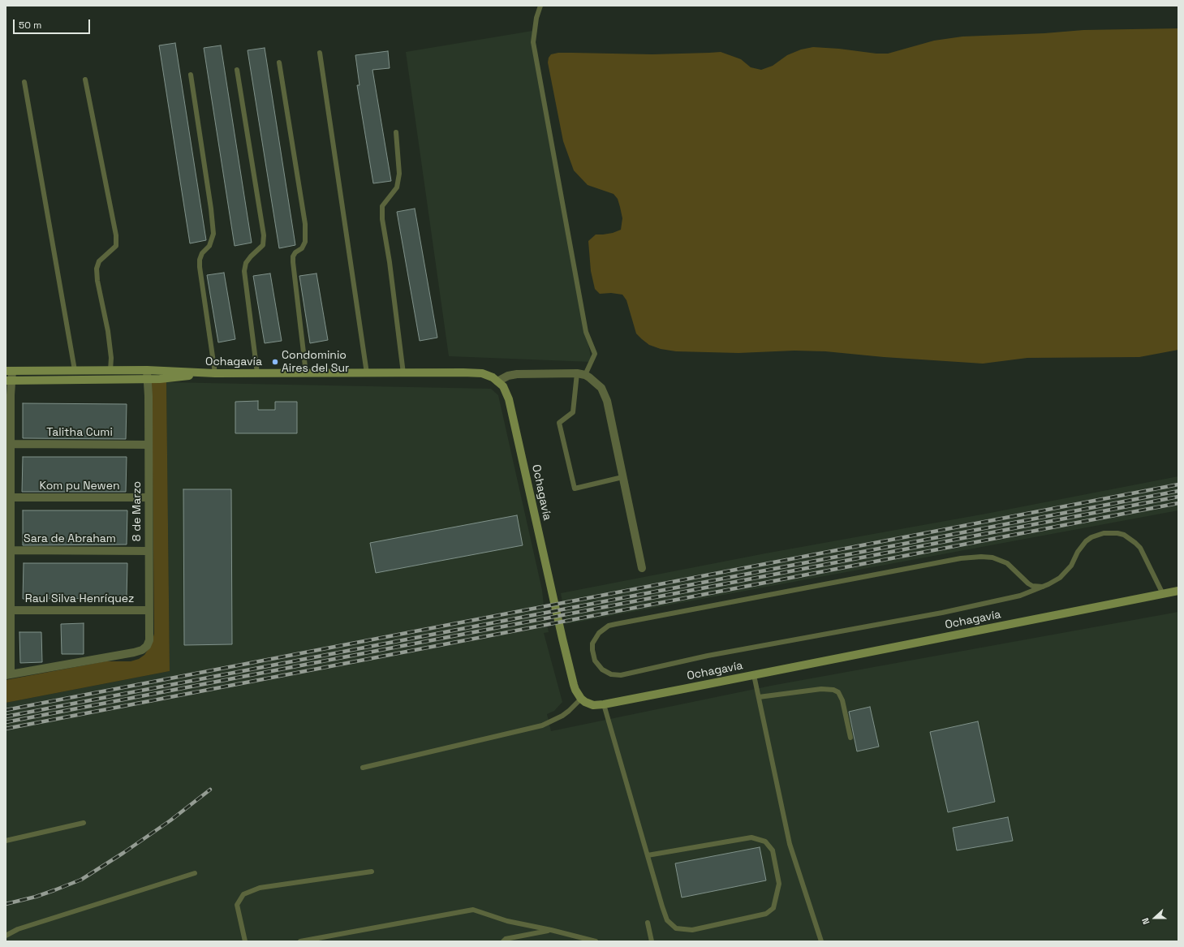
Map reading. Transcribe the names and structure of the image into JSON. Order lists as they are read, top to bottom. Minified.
{"streets":{"main road":["Ochagavía"],"street":["Talitha Cumi","Kom pu Newen","8 de Marzo","Sara de Abraham","Raul Silva Henríquez"]},"crossings":[["Ochagavía","8 de Marzo"],["Talitha Cumi","8 de Marzo"],["Kom pu Newen","8 de Marzo"],["8 de Marzo","Sara de Abraham"],["8 de Marzo","Raul Silva Henríquez"]],"places":["Condominio Aires del Sur"],"scale_bar":"50 m","north":"left"}
